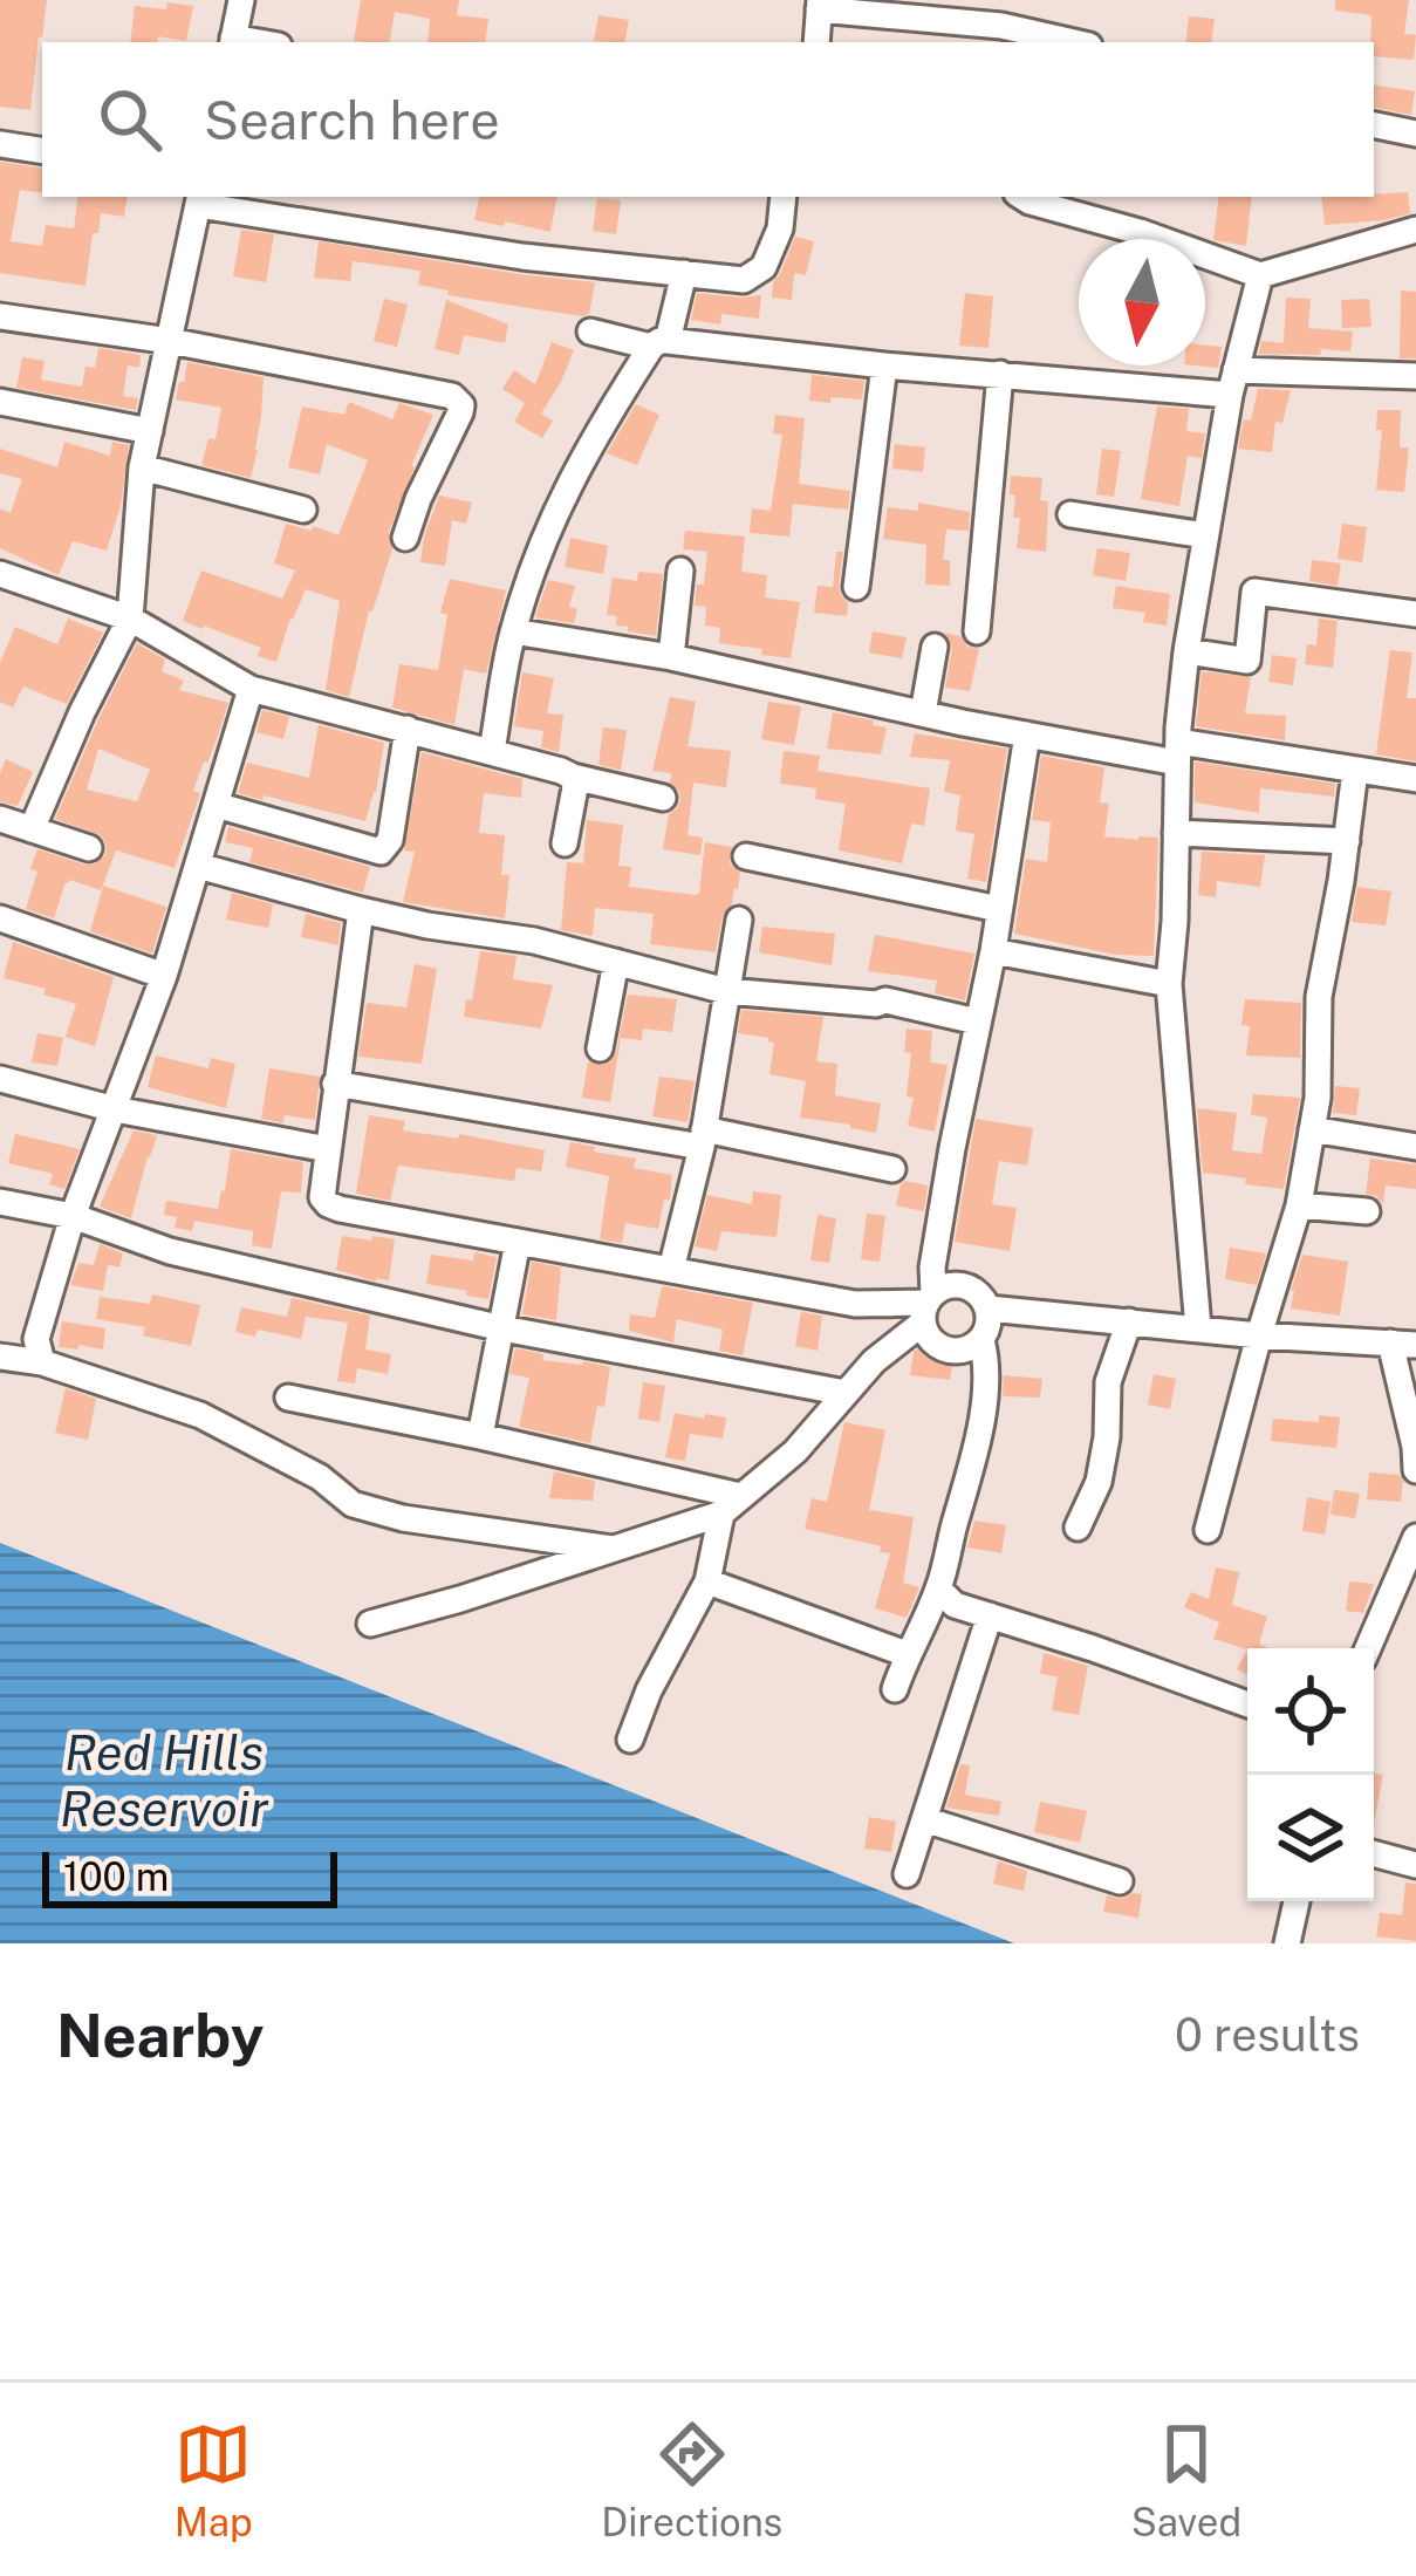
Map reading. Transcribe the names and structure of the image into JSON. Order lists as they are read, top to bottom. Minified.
{"water":["Red Hills Reservoir"],"scale_bar":"100 m","north":"bottom","page":{"search":"Search here","scale":"100 m","heading":["Nearby","0 results"],"nav":["Map","Directions","Saved"]}}
